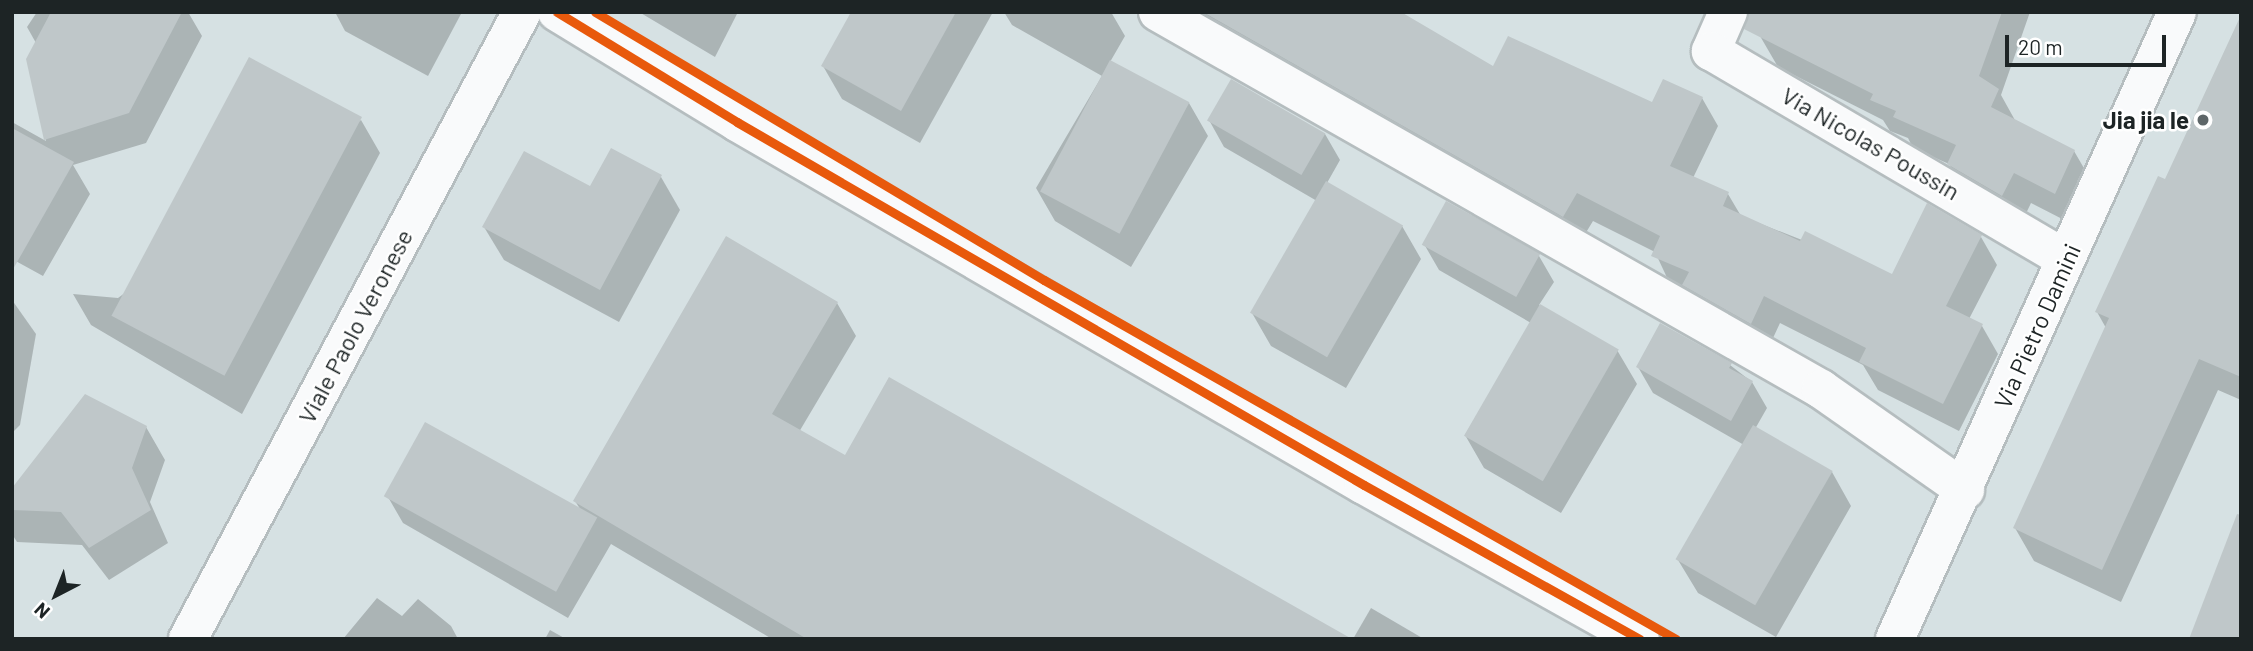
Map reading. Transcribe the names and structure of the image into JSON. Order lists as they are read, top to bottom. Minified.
{"streets":{"street":["Via Nicolas Poussin","Viale Paolo Veronese","Via Pietro Damini"]},"crossings":[["Via Nicolas Poussin","Via Pietro Damini"]],"places":["Jia jia le"],"scale_bar":"20 m","north":"bottom left"}
